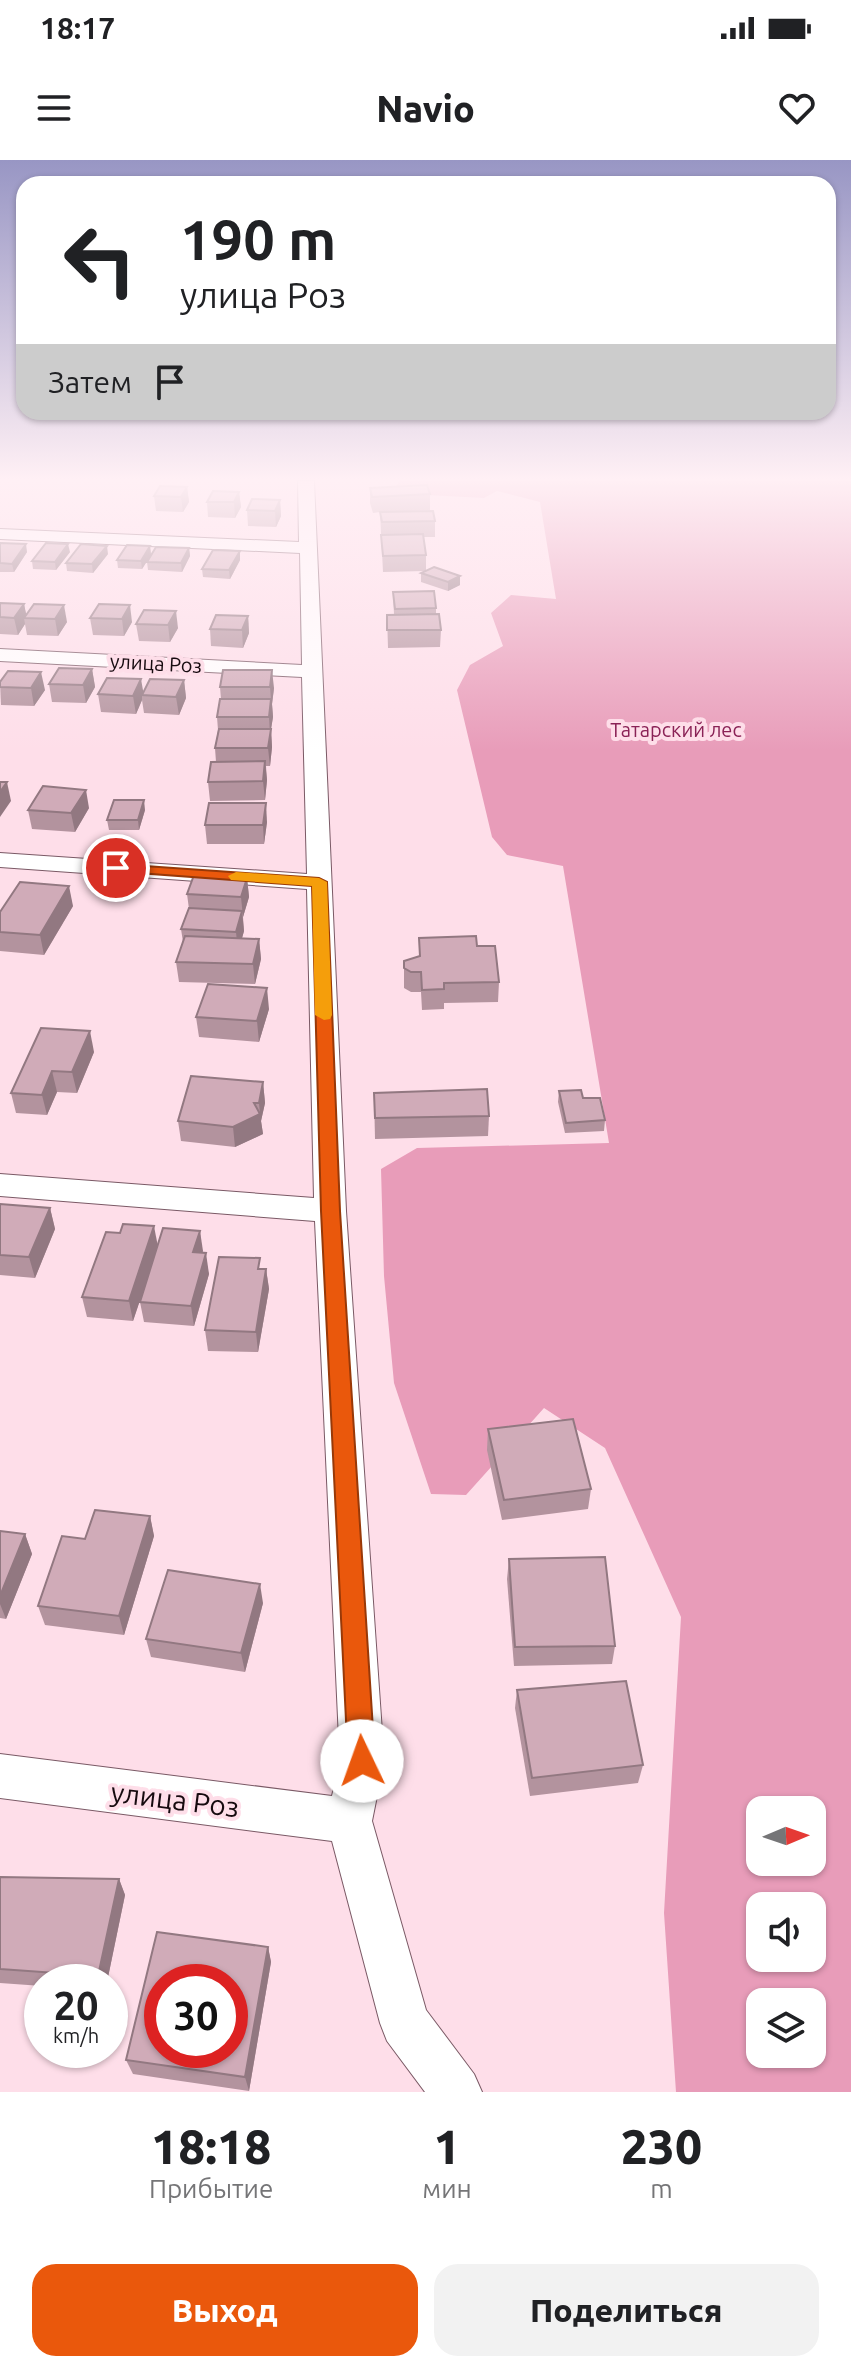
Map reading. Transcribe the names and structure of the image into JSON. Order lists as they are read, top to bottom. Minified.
{"streets":{"street":["улица Роз"]},"parks":["Татарский лес"],"north":"right","page":{"status":"18:17","header":"Navio","turn":["190 m","улица Роз"],"then":"Затем","speed":"20 km/h","limit":"30","eta":["18:18","Прибытие","1","мин","230","m"],"buttons":["Выход","Поделиться"]}}
